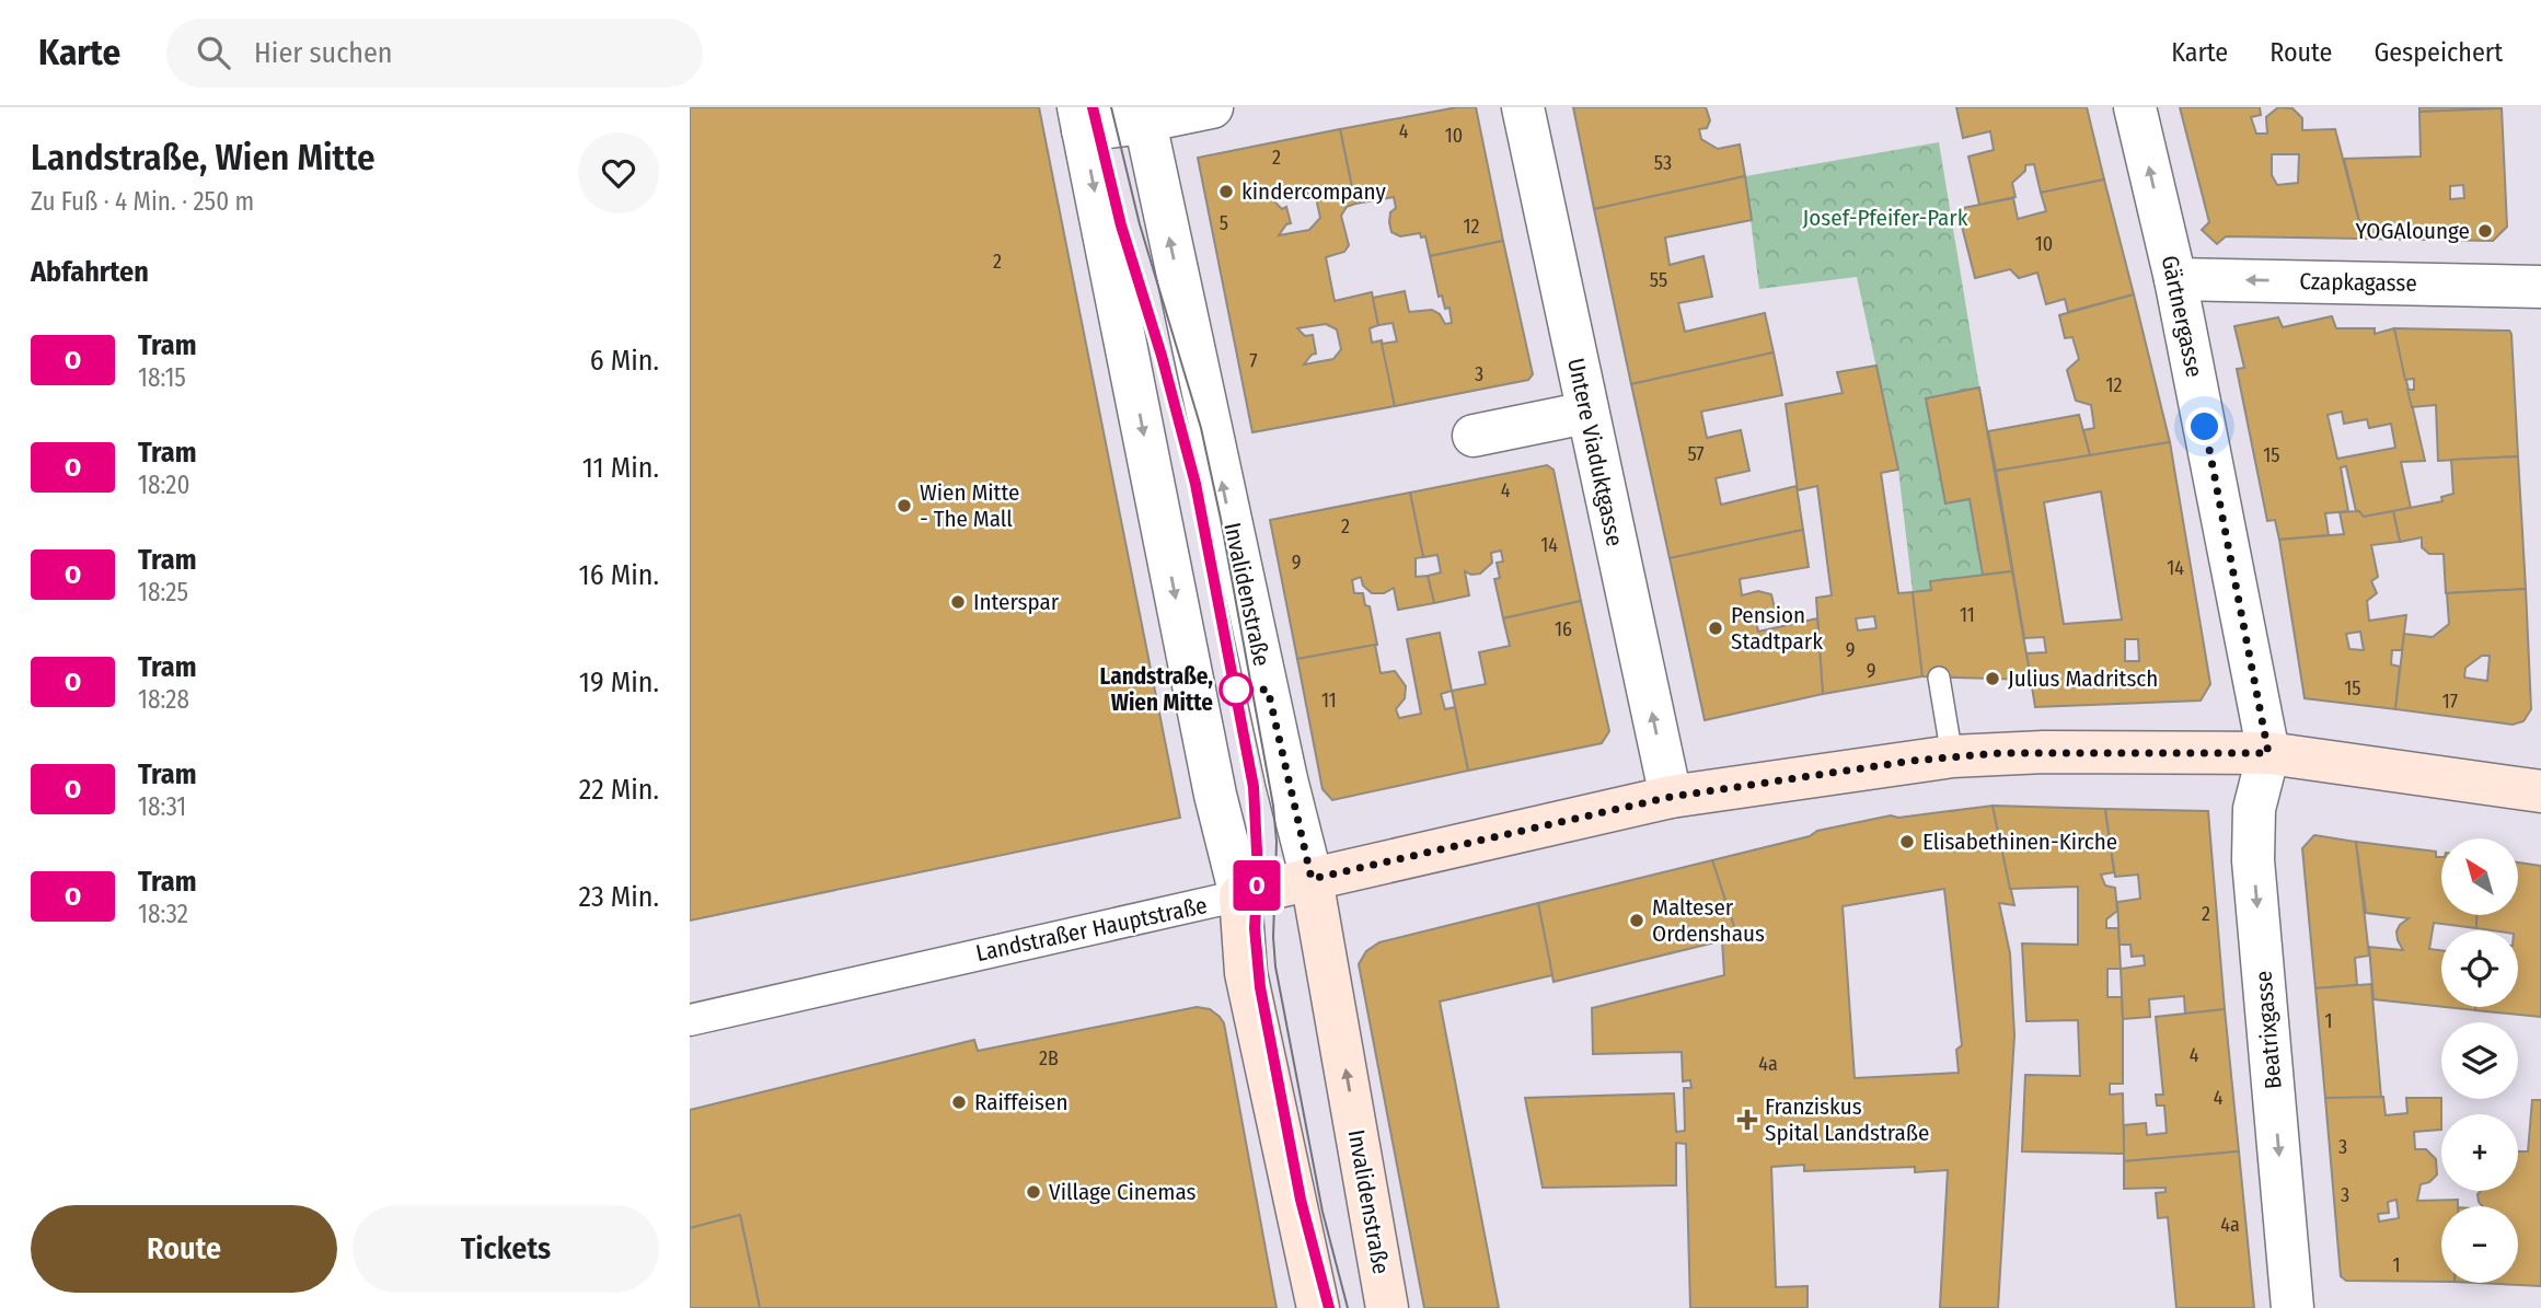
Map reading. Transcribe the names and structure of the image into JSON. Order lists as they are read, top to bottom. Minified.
{"streets":{"main road":["Invalidenstraße","Landstraßer Hauptstraße"],"street":["Czapkagasse","Gärtnergasse","Untere Viaduktgasse","Beatrixgasse"]},"crossings":[["Czapkagasse","Gärtnergasse"],["Gärtnergasse","Landstraßer Hauptstraße"],["Gärtnergasse","Beatrixgasse"],["Untere Viaduktgasse","Landstraßer Hauptstraße"],["Invalidenstraße","Landstraßer Hauptstraße"],["Landstraßer Hauptstraße","Beatrixgasse"]],"one_way":["Czapkagasse","Untere Viaduktgasse","Beatrixgasse"],"parks":["Josef-Pfeifer-Park"],"places":{"other":["kindercompany","YOGAlounge","Wien Mitte - The Mall","Interspar","Pension Stadtpark","Julius Madritsch","Landstraße, Wien Mitte","Elisabethinen-Kirche","Malteser Ordenshaus","Raiffeisen","Village Cinemas"],"health":["Franziskus Spital Landstraße"]},"lines":["tram line O"],"house_numbers":["4","10","2","53","5","12","10","2","55","7","3","12","57","15","4","2","14","9","14","11","16","9","9","15","11","17","2","1","4","2B","4a","4","3","3","4a","1"],"north":"top left","page":{"header":"Karte","search":"Hier suchen","nav":["Karte","Route","Gespeichert"],"heading":[["Landstraße, Wien Mitte","Zu Fuß · 4 Min. · 250 m"],"Abfahrten"],"on_map":"O","list":[{"mark":"O","name":"Tram","note":"18:15","value":"6 Min."},{"mark":"O","name":"Tram","note":"18:20","value":"11 Min."},{"mark":"O","name":"Tram","note":"18:25","value":"16 Min."},{"mark":"O","name":"Tram","note":"18:28","value":"19 Min."},{"mark":"O","name":"Tram","note":"18:31","value":"22 Min."},{"mark":"O","name":"Tram","note":"18:32","value":"23 Min."}],"map_buttons":["+","−"],"buttons":["Route","Tickets"]}}
